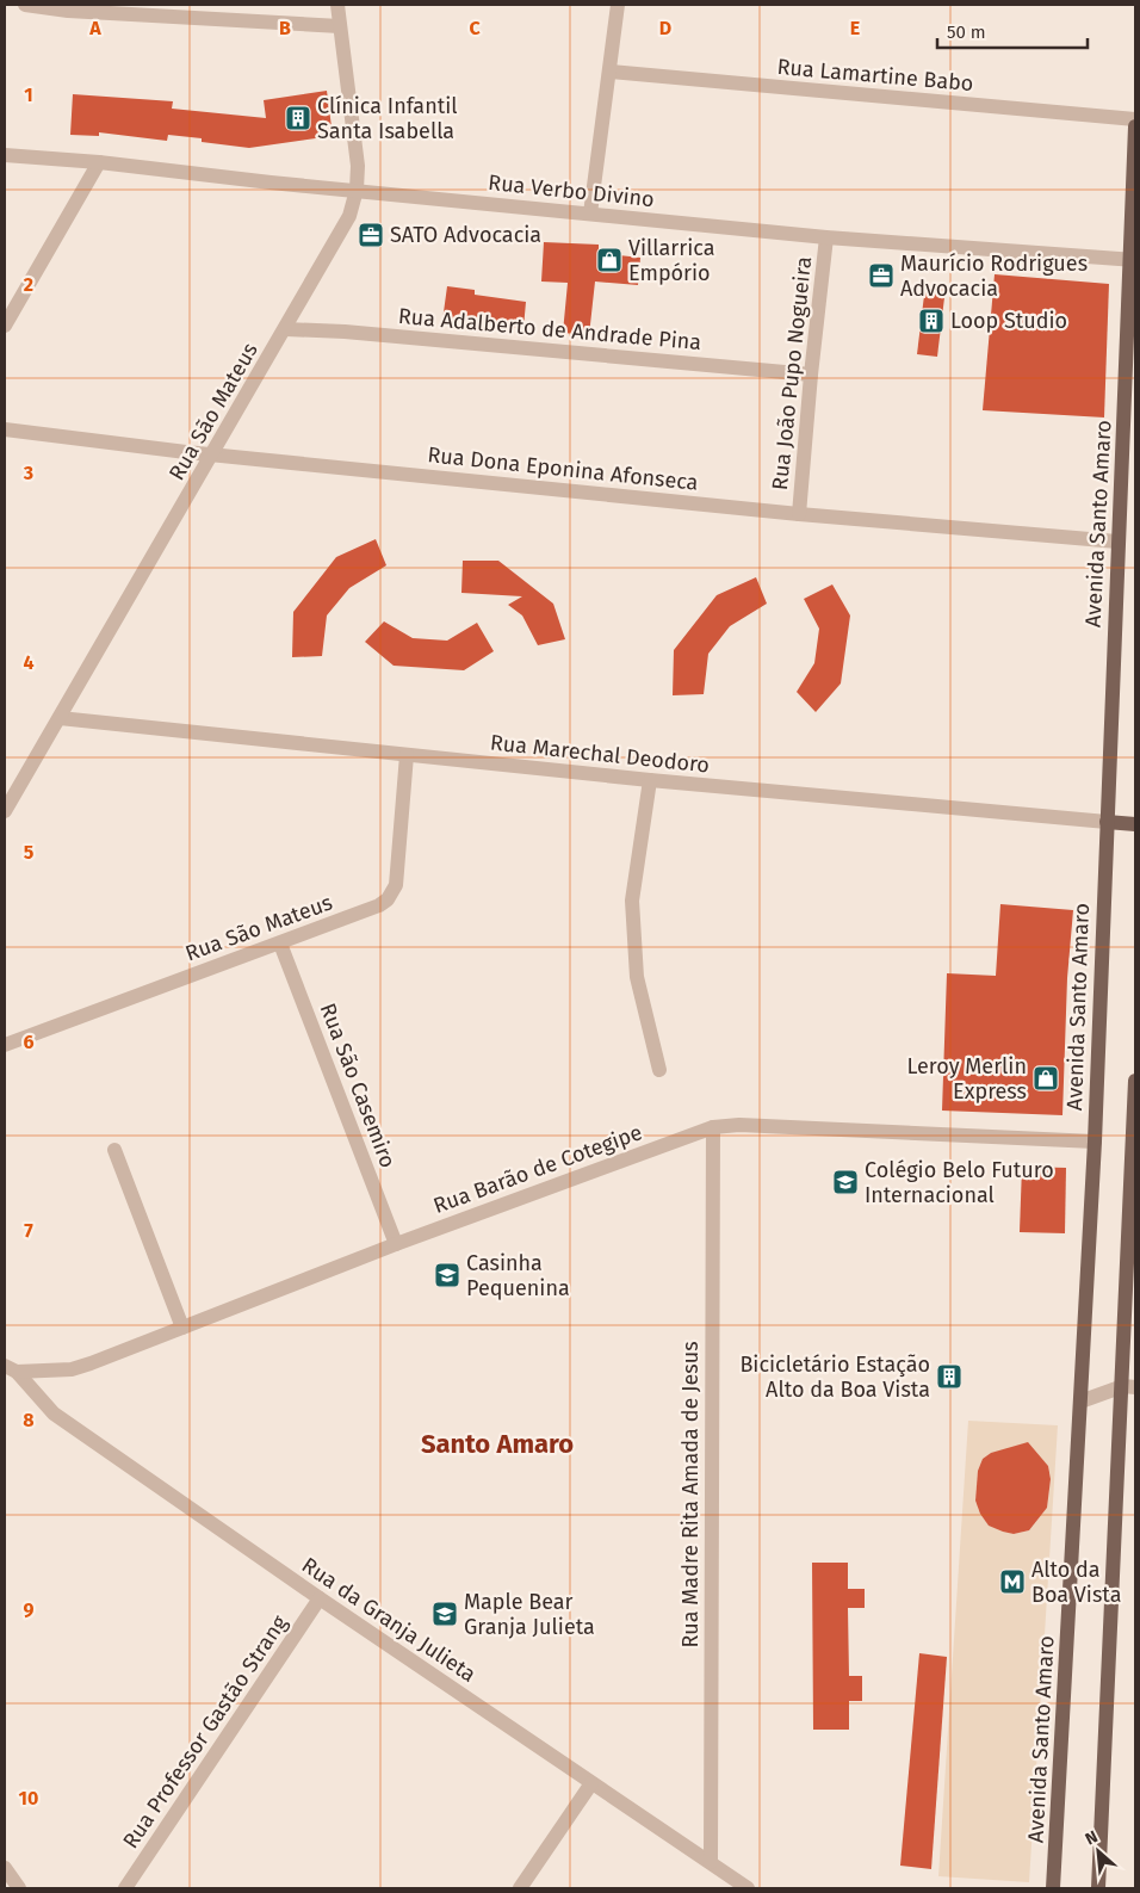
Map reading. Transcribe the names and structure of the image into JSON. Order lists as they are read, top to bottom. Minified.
{"streets":{"main road":["Avenida Santo Amaro","Rua Marechal Deodoro"],"street":["Rua Lamartine Babo","Rua Verbo Divino","Rua Adalberto de Andrade Pina","Rua João Pupo Nogueira","Rua São Mateus","Rua Dona Eponina Afonseca","Rua São Casemiro","Rua Barão de Cotegipe","Rua Madre Rita Amada de Jesus","Rua da Granja Julieta","Rua Professor Gastão Strang"]},"crossings":[["Rua Verbo Divino","Rua João Pupo Nogueira"],["Rua Verbo Divino","Rua São Mateus"],["Rua Verbo Divino","Avenida Santo Amaro"],["Rua Adalberto de Andrade Pina","Rua João Pupo Nogueira"],["Rua Adalberto de Andrade Pina","Rua São Mateus"],["Rua João Pupo Nogueira","Rua Dona Eponina Afonseca"],["Rua São Mateus","Rua Dona Eponina Afonseca"],["Rua São Mateus","Rua Marechal Deodoro"],["Rua São Mateus","Rua São Casemiro"],["Rua Dona Eponina Afonseca","Avenida Santo Amaro"],["Avenida Santo Amaro","Rua Marechal Deodoro"],["Avenida Santo Amaro","Rua Barão de Cotegipe"],["Rua São Casemiro","Rua Barão de Cotegipe"],["Rua Barão de Cotegipe","Rua Madre Rita Amada de Jesus"],["Rua Barão de Cotegipe","Rua da Granja Julieta"],["Rua Madre Rita Amada de Jesus","Rua da Granja Julieta"],["Rua da Granja Julieta","Rua Professor Gastão Strang"]],"districts":["Santo Amaro"],"places":{"building":["Clínica Infantil Santa Isabella","Loop Studio","Bicicletário Estação Alto da Boa Vista"],"office":["SATO Advocacia","Maurício Rodrigues Advocacia"],"shop":["Villarrica Empório","Leroy Merlin Express"],"school or university":["Colégio Belo Futuro Internacional","Casinha Pequenina","Maple Bear Granja Julieta"],"metro station":["Alto da Boa Vista"]},"scale_bar":"50 m","north":"top left","grid":{"columns":["A","B","C","D","E"],"rows":["1","2","3","4","5","6","7","8","9","10"]}}
